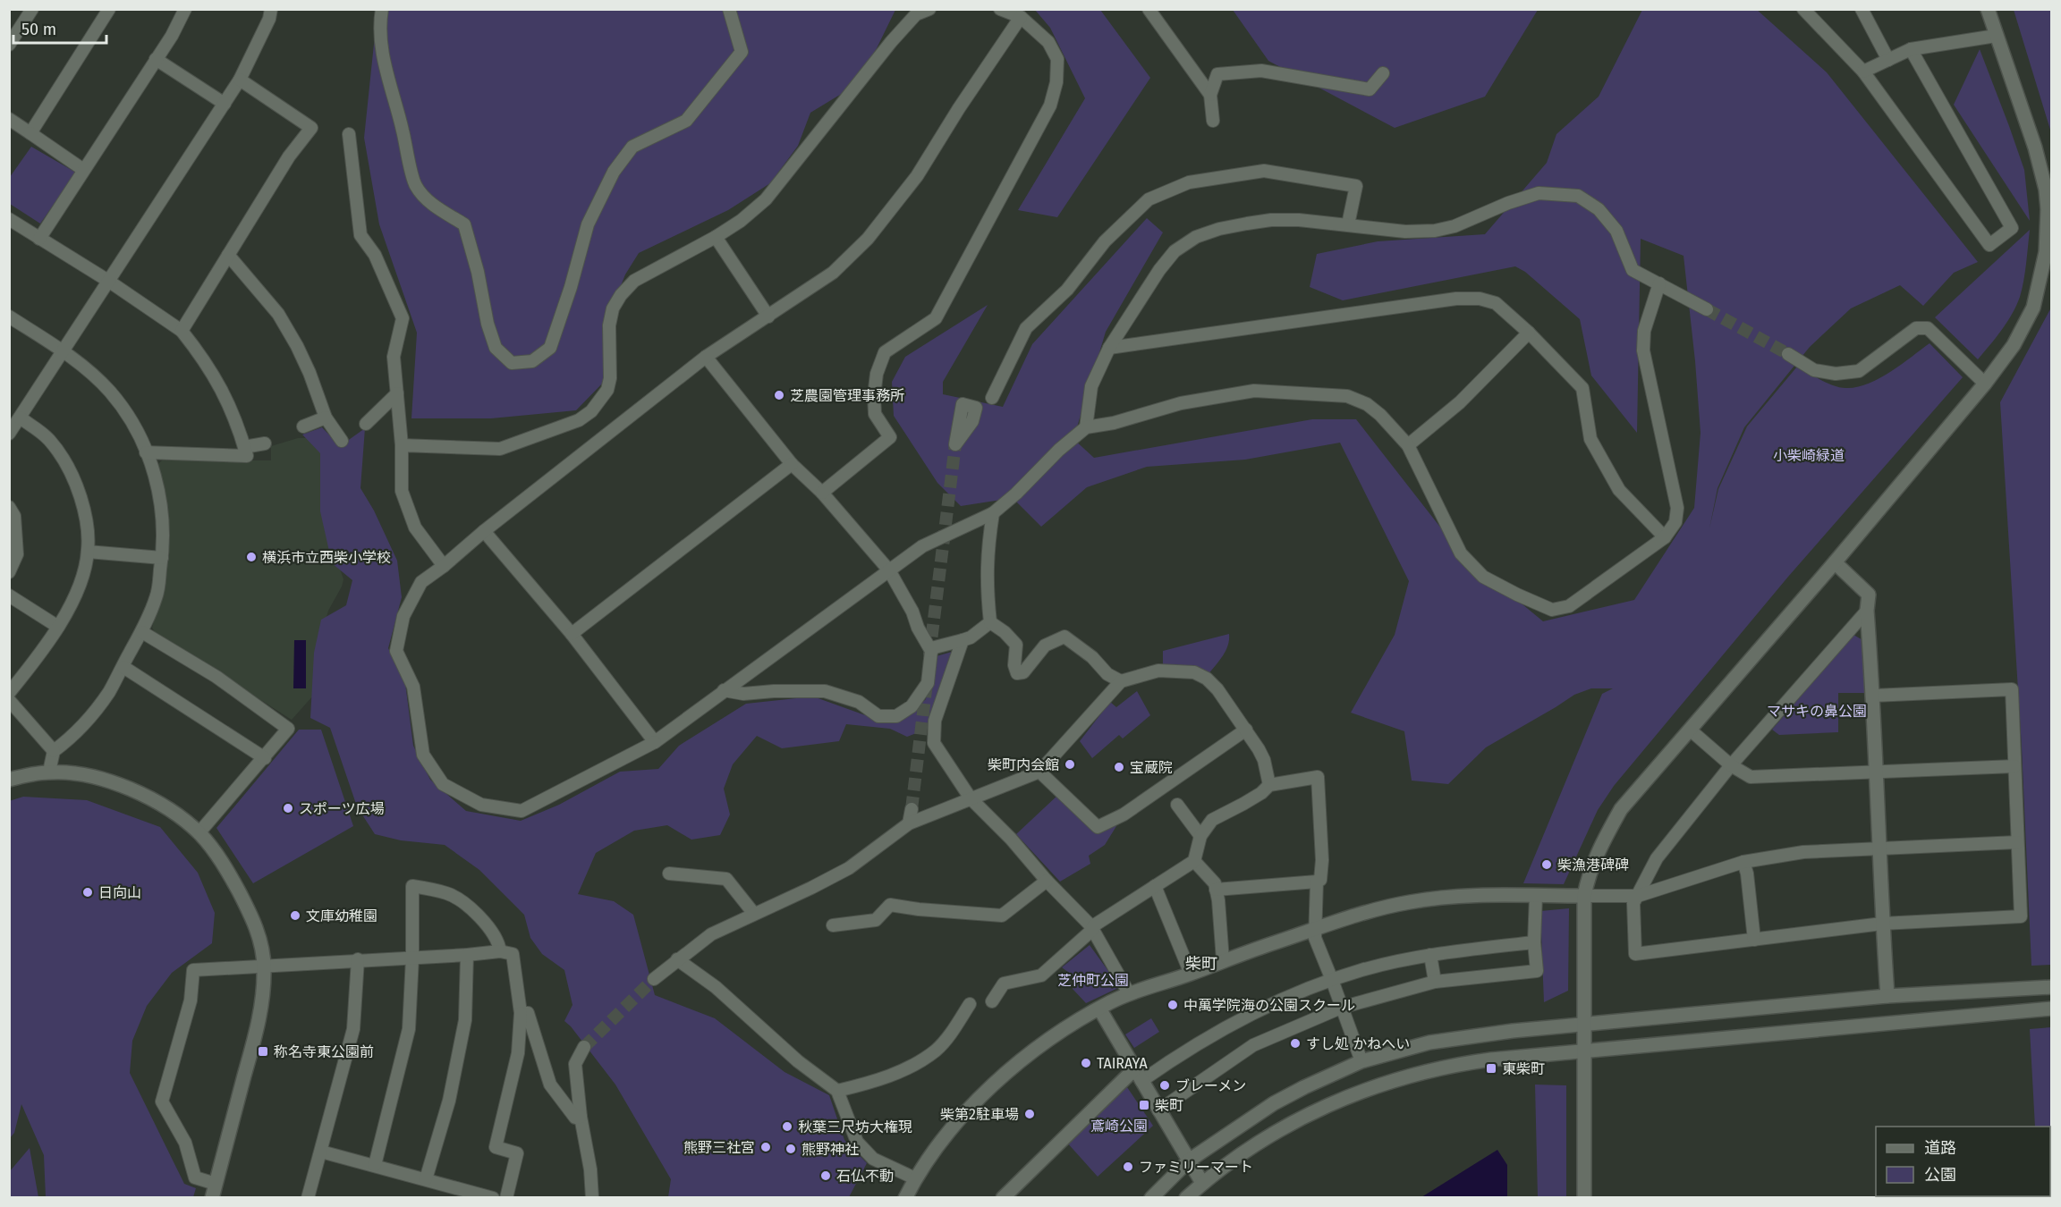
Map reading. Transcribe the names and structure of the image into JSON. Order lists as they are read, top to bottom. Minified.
{"districts":["柴町"],"parks":["小柴崎緑道","マサキの鼻公園","芝仲町公園","鳶崎公園"],"places":{"other":["芝農園管理事務所","横浜市立西柴小学校","柴町内会館","宝蔵院","スポーツ広場","柴漁港碑碑","日向山","文庫幼稚園","中萬学院海の公園スクール","すし処 かねへい","TAIRAYA","ブレーメン","柴第2駐車場","秋葉三尺坊大権現","熊野三社宮","熊野神社","ファミリーマート","石仏不動"],"transit":["称名寺東公園前","東柴町","柴町"]},"legend":["道路","公園"],"scale_bar":"50 m"}
